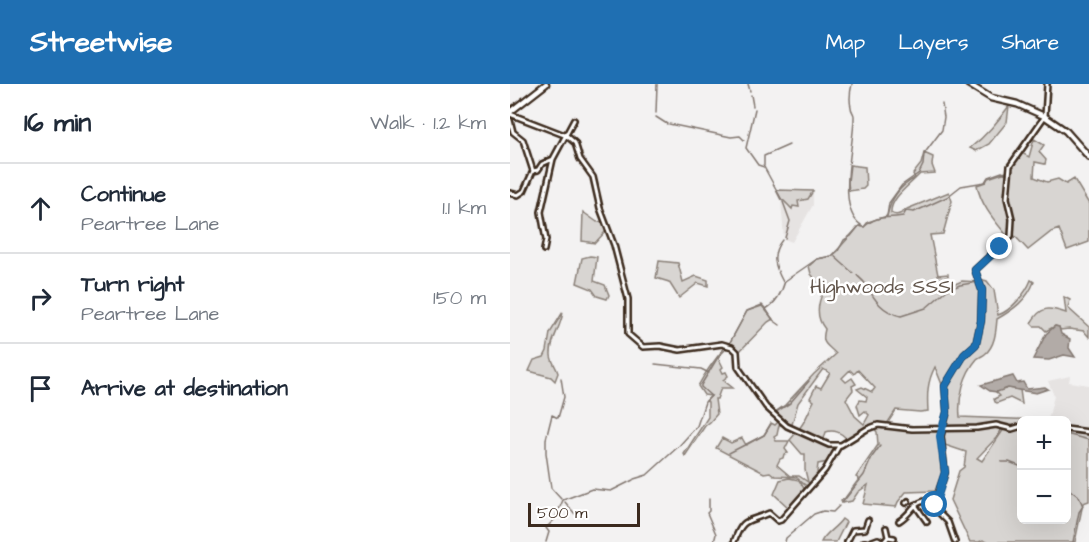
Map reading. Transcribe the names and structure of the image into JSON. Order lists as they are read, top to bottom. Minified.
{"parks":["Highwoods SSSI"],"scale_bar":"500 m","page":{"header":"Streetwise","nav":["Map","Layers","Share"],"heading":["16 min","Walk · 1.2 km"],"list":[["Continue","Peartree Lane","1.1 km"],["Turn right","Peartree Lane","150 m"],"Arrive at destination"],"map_buttons":["+","−"],"scale":"500 m"}}
